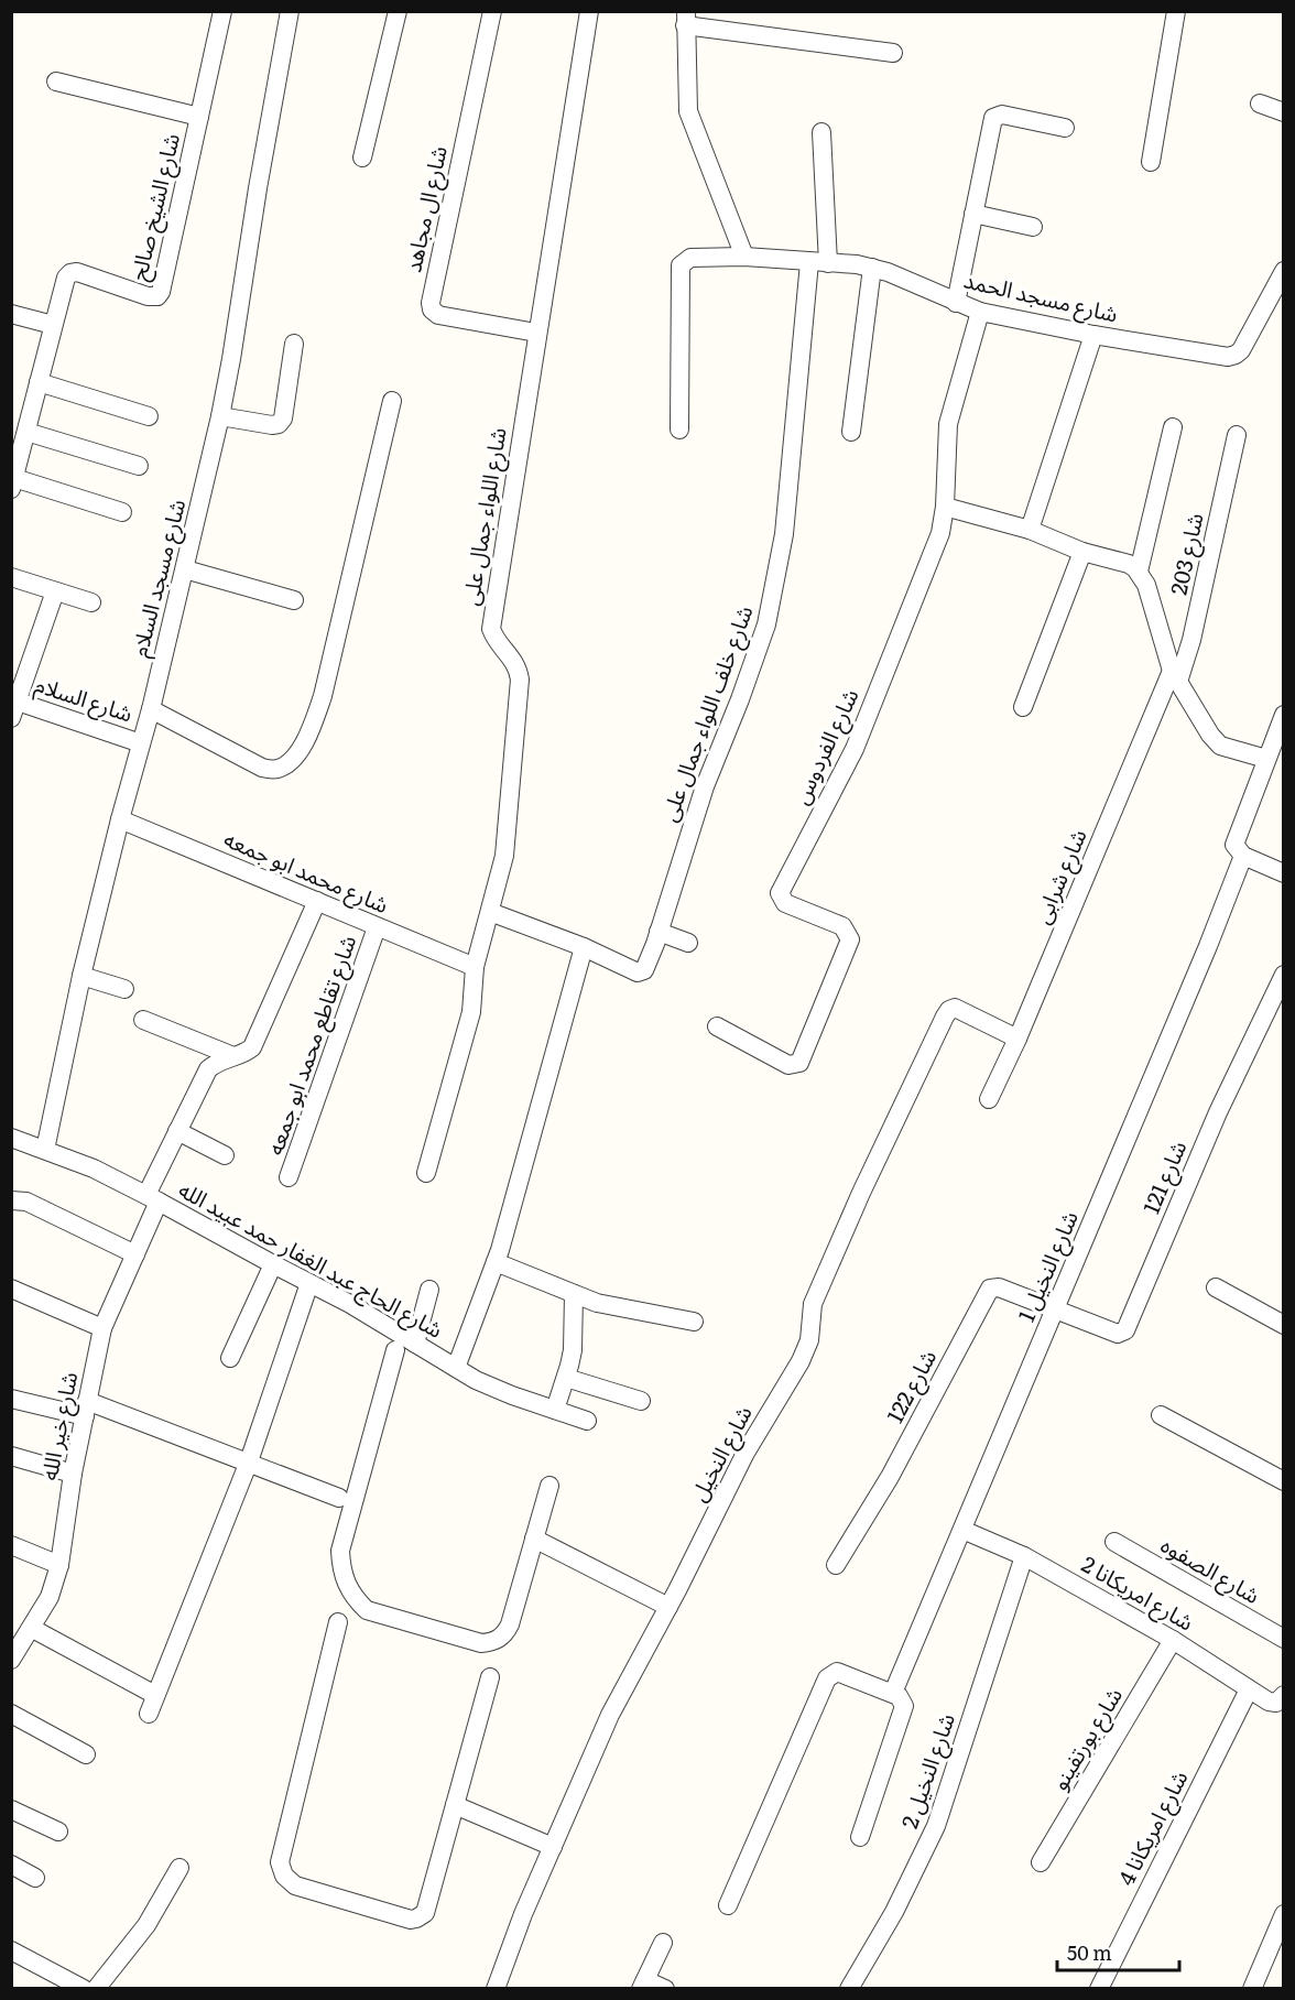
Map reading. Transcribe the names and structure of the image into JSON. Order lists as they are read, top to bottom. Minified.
{"streets":{"street":["شارع الشيخ صالح","شارع ال مجاهد","شارع مسجد الحمد","شارع اللواء جمال على","شارع 203","شارع مسجد السلام","شارع السلام","شارع خلف اللواء جمال على","شارع الفردوس","شارع محمد ابو جمعه","شارع شرابى","شارع تقاطع محمد ابو جمعه","شارع 121","شارع الحاج عبد الغفار حمد عبيد الله","شارع النخيل 1","شارع 122","شارع خير الله","شارع النخيل","شارع الصفوه","شارع امريكانا 2","شارع بورتفينو","شارع النخيل 2","شارع امريكانا 4"]},"crossings":[["شارع ال مجاهد","شارع اللواء جمال على"],["شارع مسجد الحمد","شارع خلف اللواء جمال على"],["شارع مسجد الحمد","شارع الفردوس"],["شارع اللواء جمال على","شارع خلف اللواء جمال على"],["شارع اللواء جمال على","شارع محمد ابو جمعه"],["شارع 203","شارع شرابى"],["شارع مسجد السلام","شارع السلام"],["شارع مسجد السلام","شارع محمد ابو جمعه"],["شارع مسجد السلام","شارع الحاج عبد الغفار حمد عبيد الله"],["شارع محمد ابو جمعه","شارع تقاطع محمد ابو جمعه"],["شارع محمد ابو جمعه","شارع خير الله"],["شارع شرابى","شارع النخيل"],["شارع 121","شارع النخيل 1"],["شارع 121","شارع 122"],["شارع الحاج عبد الغفار حمد عبيد الله","شارع خير الله"],["شارع النخيل 1","شارع 122"],["شارع النخيل 1","شارع امريكانا 2"],["شارع امريكانا 2","شارع بورتفينو"],["شارع امريكانا 2","شارع النخيل 2"],["شارع امريكانا 2","شارع امريكانا 4"]],"scale_bar":"50 m"}
